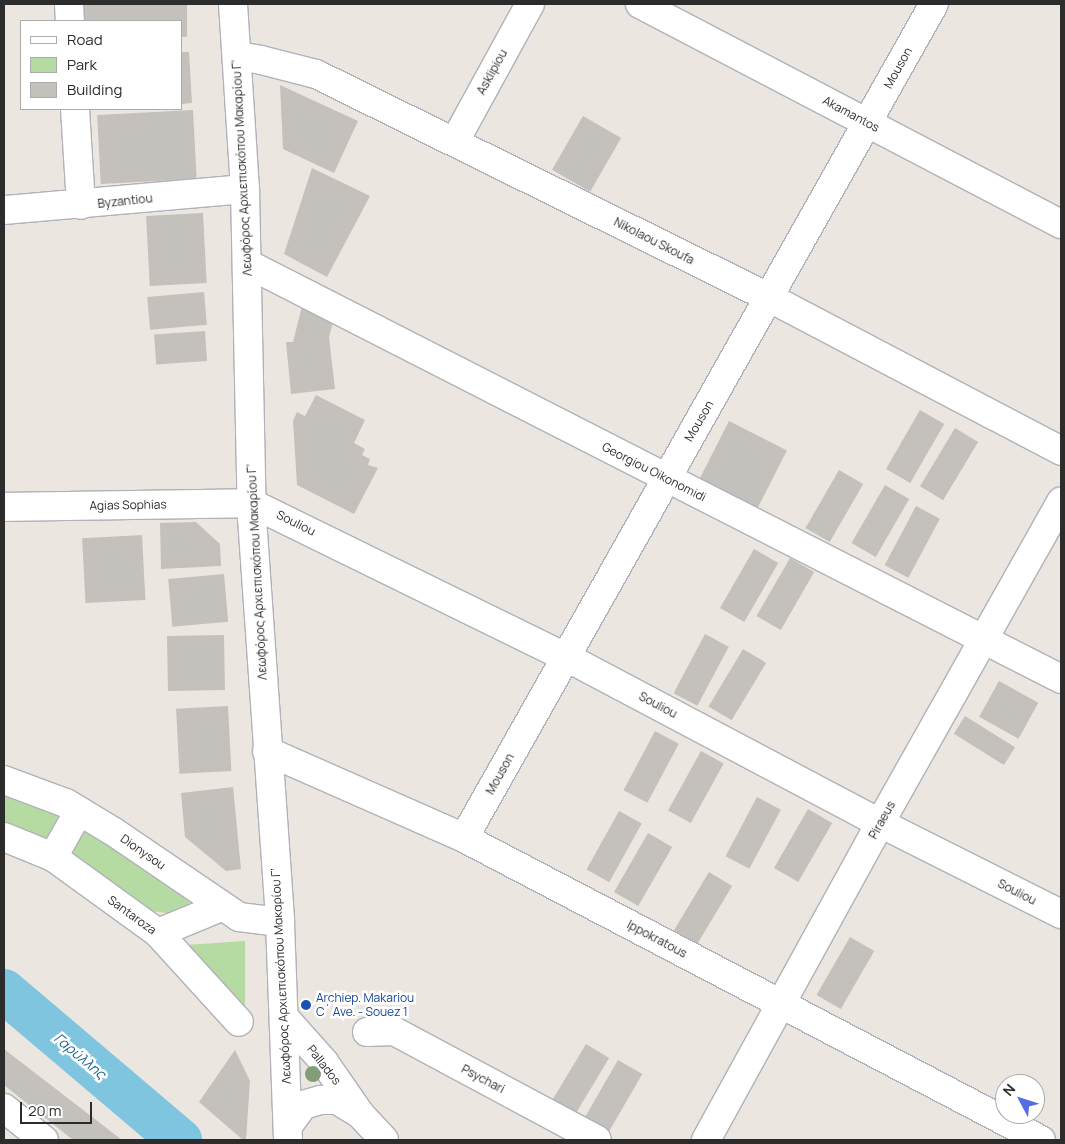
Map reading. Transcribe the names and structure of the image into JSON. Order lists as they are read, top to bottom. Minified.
{"streets":{"street":["Mouson","Asklipiou","Akamantos","Λεωφόρος Αρχιεπισκόπου Μακαρίου Γ’","Byzantiou","Nikolaou Skoufa","Georgiou Oikonomidi","Agias Sophias","Souliou","Piraeus","Dionysou","Santaroza","Ippokratous","Pallados","Psychari"]},"crossings":[["Mouson","Akamantos"],["Mouson","Nikolaou Skoufa"],["Mouson","Georgiou Oikonomidi"],["Mouson","Souliou"],["Mouson","Ippokratous"],["Asklipiou","Nikolaou Skoufa"],["Λεωφόρος Αρχιεπισκόπου Μακαρίου Γ’","Byzantiou"],["Λεωφόρος Αρχιεπισκόπου Μακαρίου Γ’","Nikolaou Skoufa"],["Λεωφόρος Αρχιεπισκόπου Μακαρίου Γ’","Georgiou Oikonomidi"],["Λεωφόρος Αρχιεπισκόπου Μακαρίου Γ’","Agias Sophias"],["Λεωφόρος Αρχιεπισκόπου Μακαρίου Γ’","Souliou"],["Λεωφόρος Αρχιεπισκόπου Μακαρίου Γ’","Dionysou"],["Λεωφόρος Αρχιεπισκόπου Μακαρίου Γ’","Ippokratous"],["Λεωφόρος Αρχιεπισκόπου Μακαρίου Γ’","Pallados"],["Georgiou Oikonomidi","Piraeus"],["Agias Sophias","Souliou"],["Souliou","Piraeus"],["Piraeus","Ippokratous"]],"water":["Γαρύλλης"],"places":["Archiep. Makariou C´ Ave. - Souez 1"],"legend":["Road","Park","Building"],"scale_bar":"20 m","north":"top left"}
